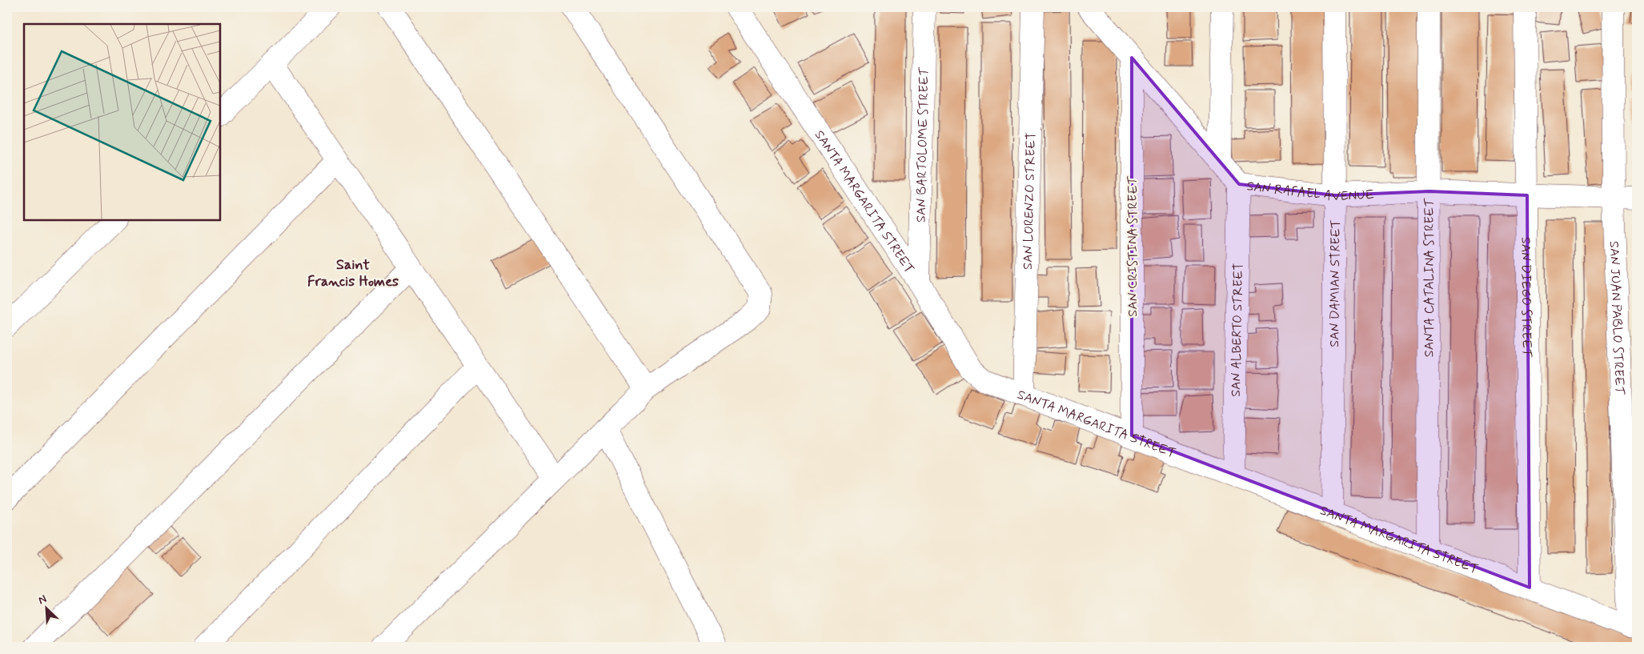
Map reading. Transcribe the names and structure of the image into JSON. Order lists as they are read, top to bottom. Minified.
{"streets":{"street":["SAN BARTOLOME STREET","SAN RAFAEL AVENUE","SAN LORENZO STREET","SANTA MARGARITA STREET","SAN CRISTINA STREET","SANTA CATALINA STREET","SAN DAMIAN STREET","SAN DIEGO STREET","SAN JUAN PABLO STREET","SAN ALBERTO STREET"]},"crossings":[["SAN BARTOLOME STREET","SANTA MARGARITA STREET"],["SAN RAFAEL AVENUE","SAN CRISTINA STREET"],["SAN RAFAEL AVENUE","SANTA CATALINA STREET"],["SAN RAFAEL AVENUE","SAN DAMIAN STREET"],["SAN RAFAEL AVENUE","SAN DIEGO STREET"],["SAN RAFAEL AVENUE","SAN JUAN PABLO STREET"],["SAN RAFAEL AVENUE","SAN ALBERTO STREET"],["SAN LORENZO STREET","SANTA MARGARITA STREET"],["SANTA MARGARITA STREET","SAN CRISTINA STREET"],["SANTA MARGARITA STREET","SANTA CATALINA STREET"],["SANTA MARGARITA STREET","SAN DAMIAN STREET"],["SANTA MARGARITA STREET","SAN DIEGO STREET"],["SANTA MARGARITA STREET","SAN JUAN PABLO STREET"],["SANTA MARGARITA STREET","SAN ALBERTO STREET"]],"districts":["Saint Francis Homes"],"north":"top left"}
